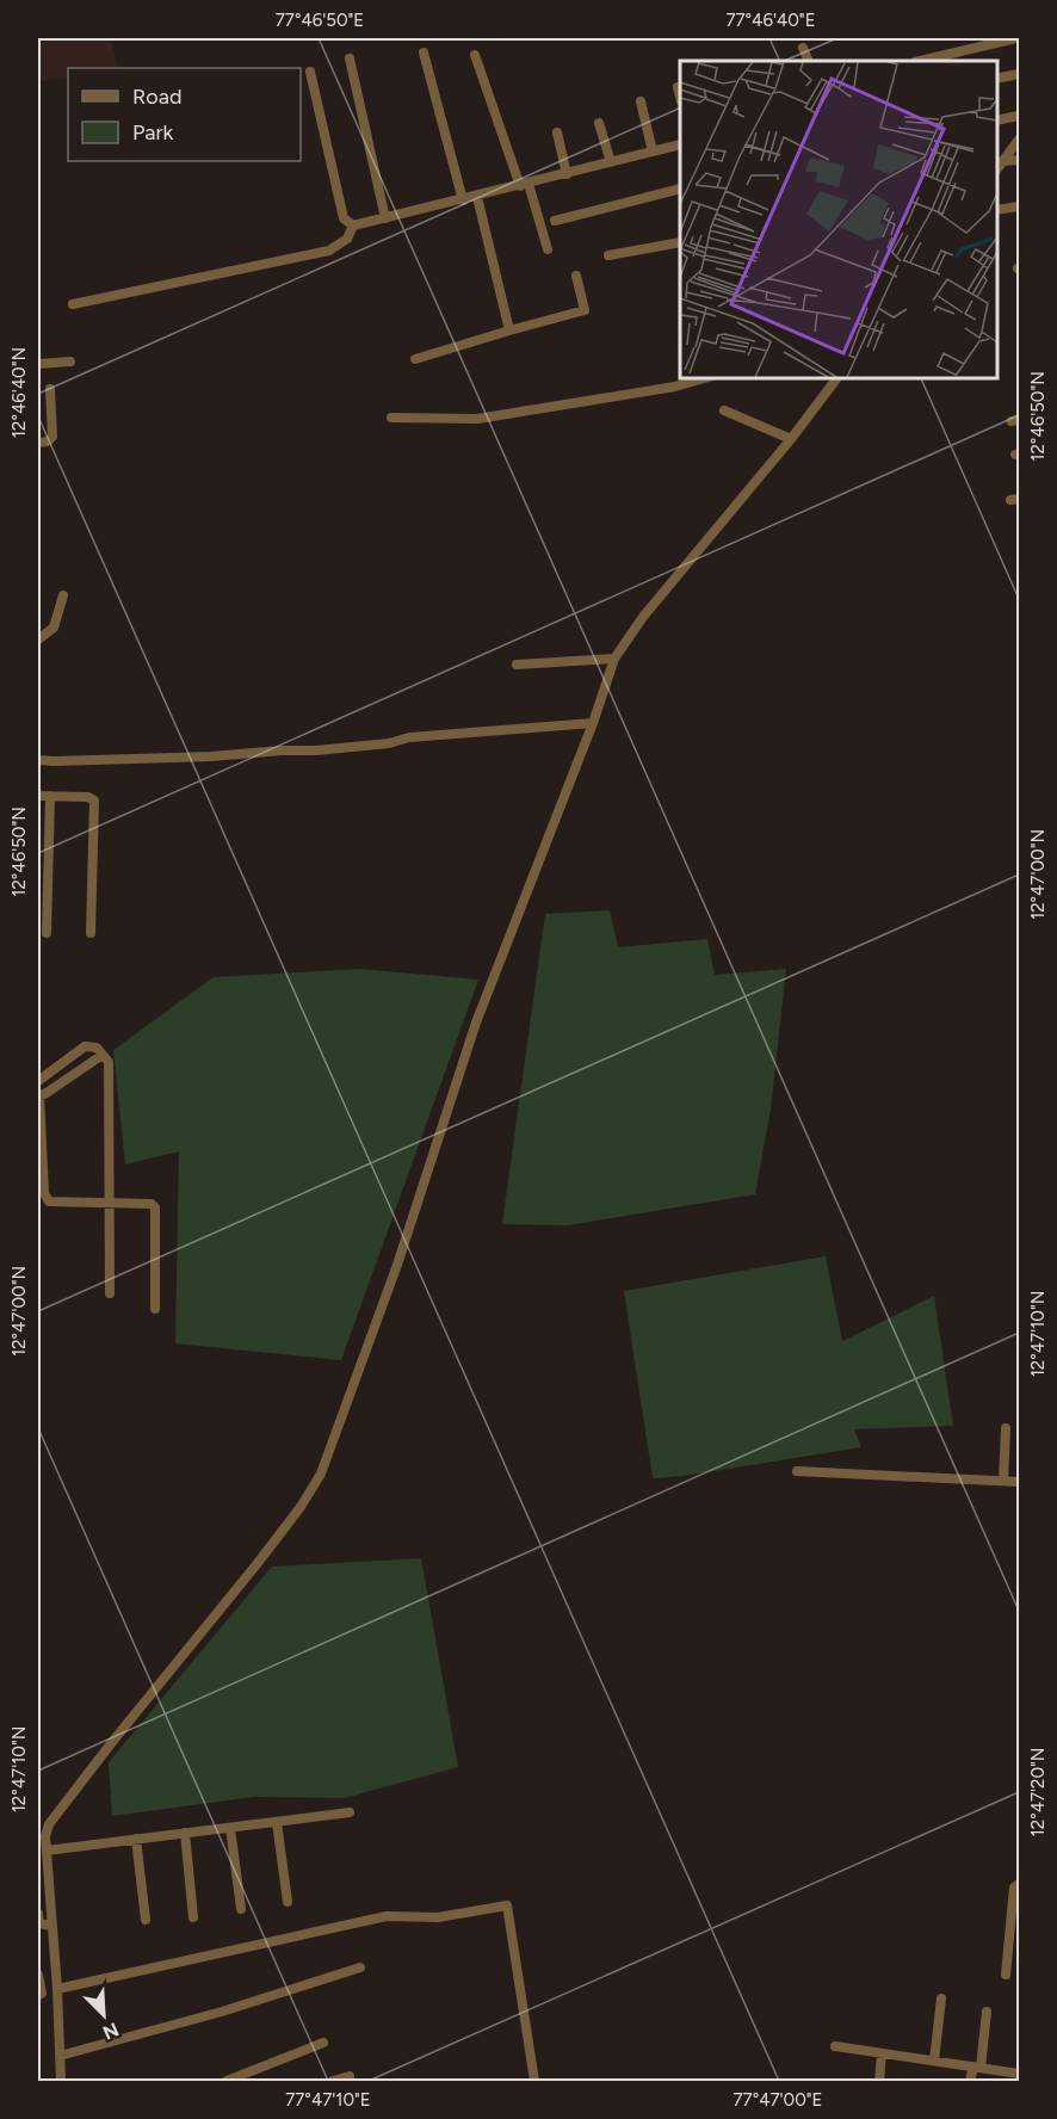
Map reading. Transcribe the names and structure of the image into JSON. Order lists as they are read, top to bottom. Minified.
{"legend":["Road","Park"],"north":"bottom right","coordinates":["77°46'50\"E","77°46'40\"E","12°46'40\"N","12°46'50\"N","12°47'00\"N","12°47'10\"N","12°47'20\"N","77°47'10\"E","77°47'00\"E"]}
